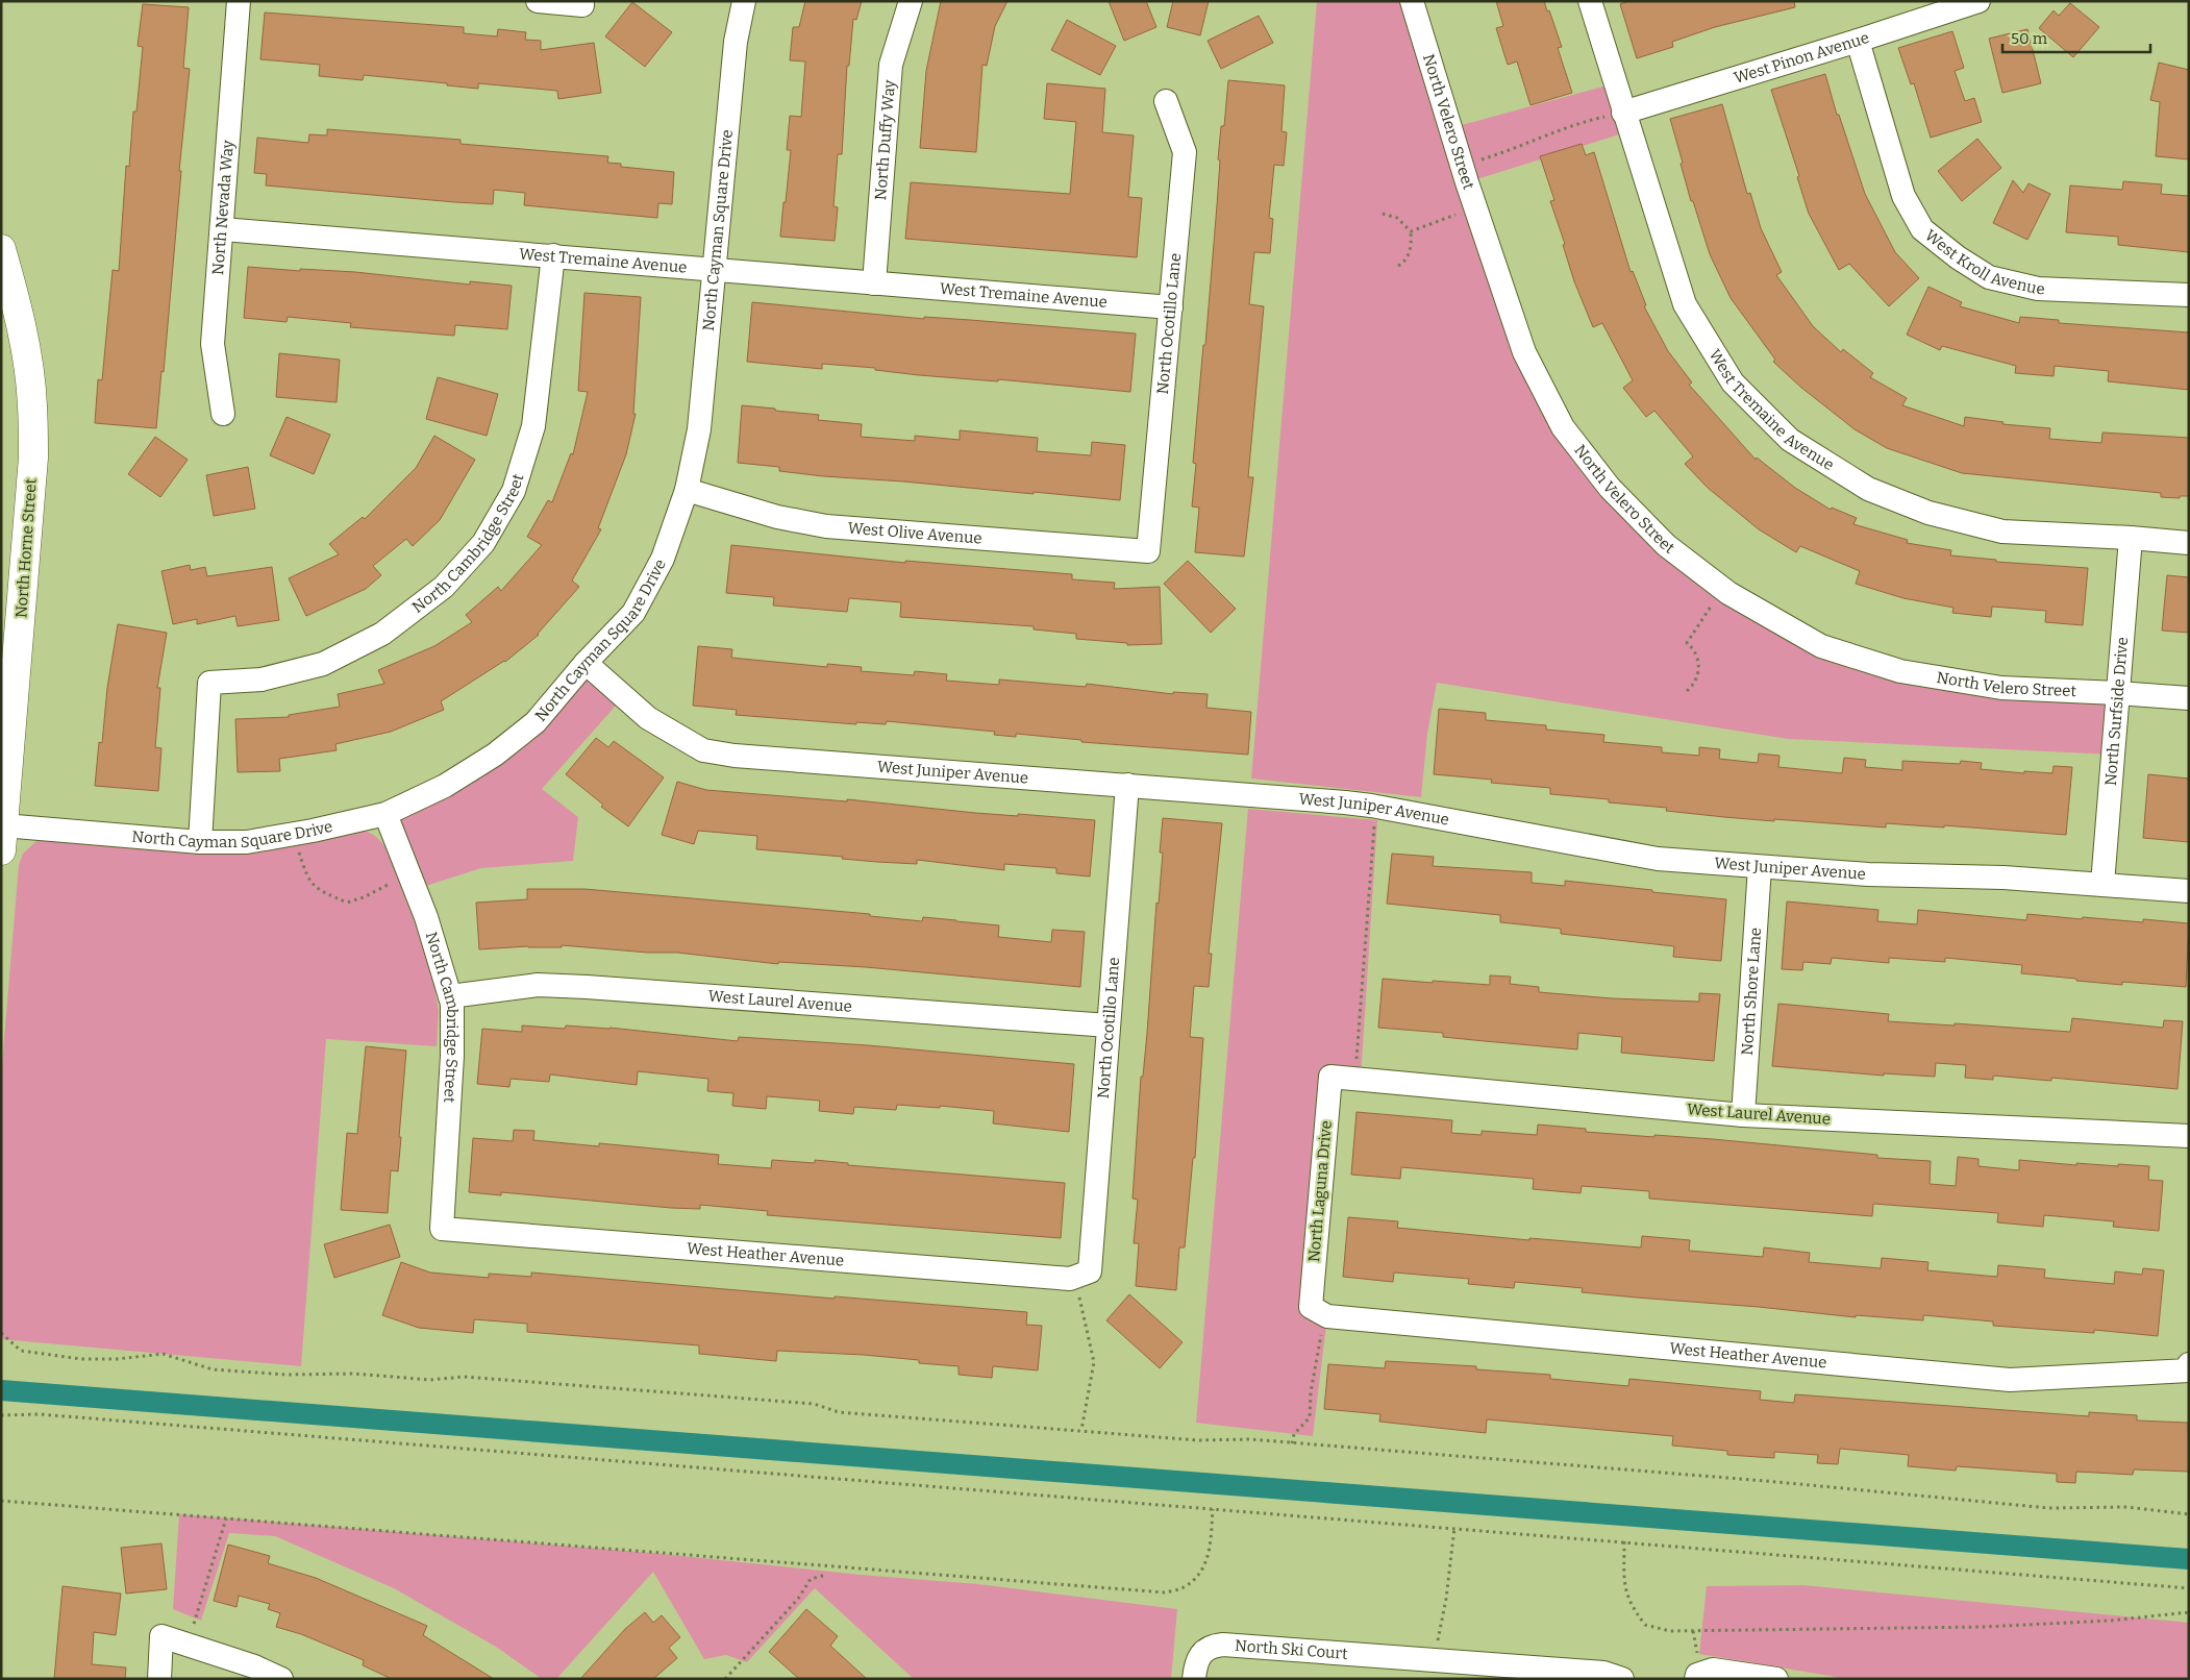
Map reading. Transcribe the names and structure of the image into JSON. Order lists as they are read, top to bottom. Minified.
{"streets":{"street":["West Pinon Avenue","North Velero Street","North Duffy Way","North Nevada Way","North Cayman Square Drive","West Kroll Avenue","West Tremaine Avenue","North Ocotillo Lane","West Olive Avenue","North Cambridge Street","North Horne Street","North Surfside Drive","West Juniper Avenue","North Shore Lane","West Laurel Avenue","North Laguna Drive","West Heather Avenue","North Ski Court"]},"crossings":[["West Pinon Avenue","West Kroll Avenue"],["West Pinon Avenue","West Tremaine Avenue"],["North Velero Street","North Surfside Drive"],["North Duffy Way","West Tremaine Avenue"],["North Nevada Way","West Tremaine Avenue"],["North Cayman Square Drive","West Tremaine Avenue"],["North Cayman Square Drive","West Olive Avenue"],["North Cayman Square Drive","North Cambridge Street"],["North Cayman Square Drive","North Horne Street"],["North Cayman Square Drive","West Juniper Avenue"],["West Tremaine Avenue","North Ocotillo Lane"],["West Tremaine Avenue","North Cambridge Street"],["West Tremaine Avenue","North Surfside Drive"],["North Ocotillo Lane","West Olive Avenue"],["North Ocotillo Lane","West Juniper Avenue"],["North Ocotillo Lane","West Laurel Avenue"],["North Ocotillo Lane","West Heather Avenue"],["North Cambridge Street","West Laurel Avenue"],["North Cambridge Street","West Heather Avenue"],["North Surfside Drive","West Juniper Avenue"],["West Juniper Avenue","North Shore Lane"],["North Shore Lane","West Laurel Avenue"],["West Laurel Avenue","North Laguna Drive"],["North Laguna Drive","West Heather Avenue"]],"scale_bar":"50 m"}
